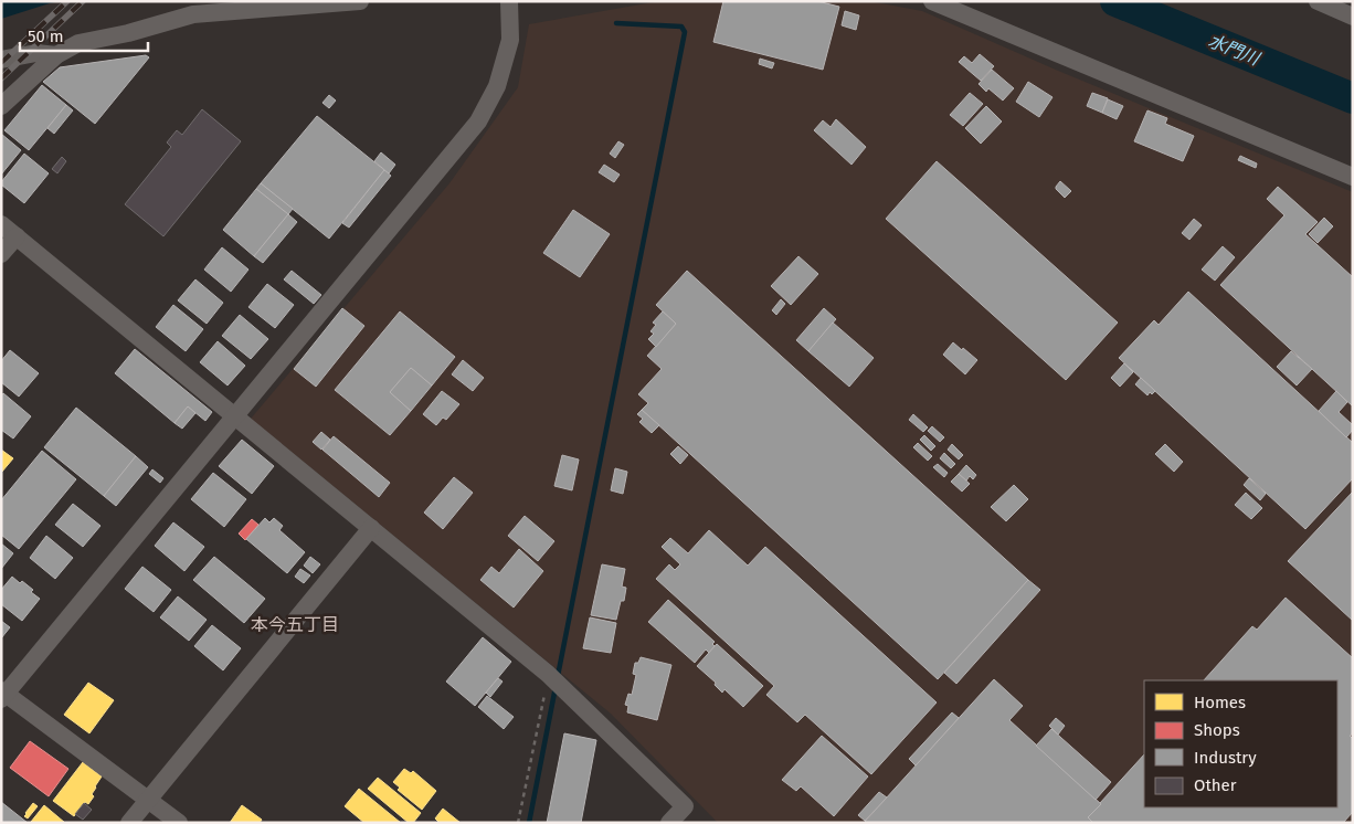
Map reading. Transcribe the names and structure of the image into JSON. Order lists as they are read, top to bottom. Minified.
{"districts":["本今五丁目"],"water":["水門川"],"legend":["Homes","Shops","Industry","Other"],"scale_bar":"50 m"}
